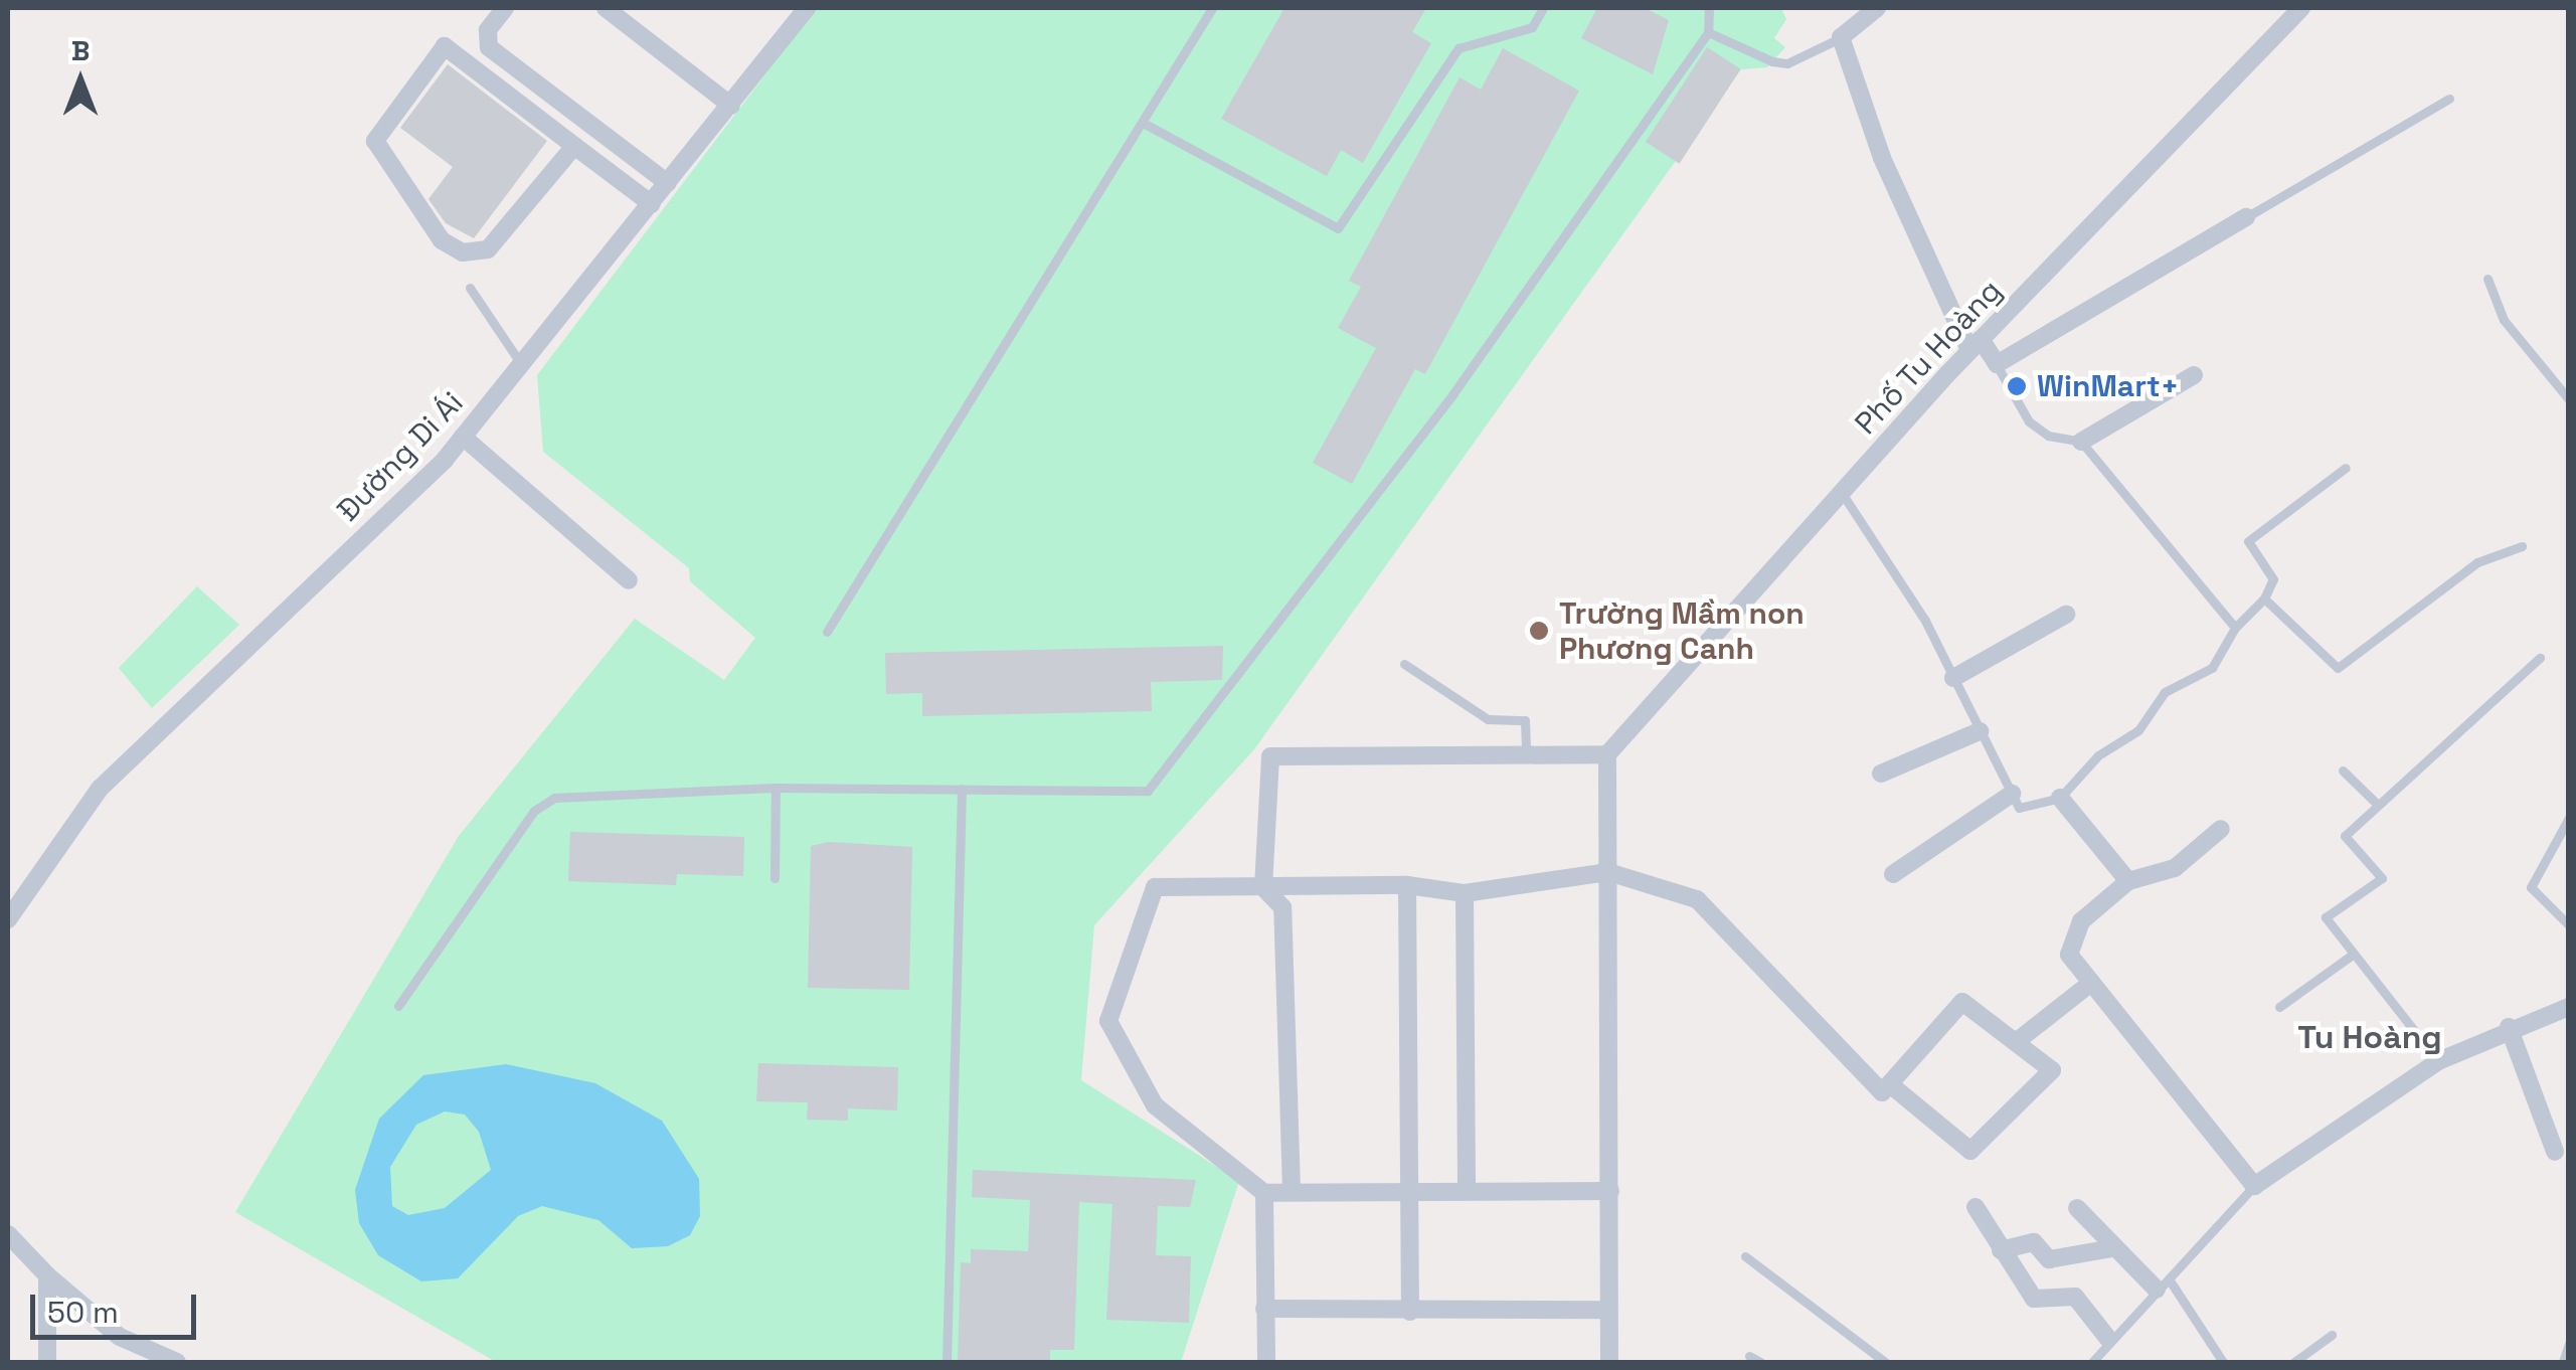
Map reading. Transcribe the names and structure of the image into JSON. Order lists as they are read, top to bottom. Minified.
{"streets":{"street":["Phố Tu Hoàng","Đường Di Ái"]},"districts":["Tu Hoàng"],"places":["WinMart+","Trường Mầm non Phương Canh"],"scale_bar":"50 m","north":"top"}
